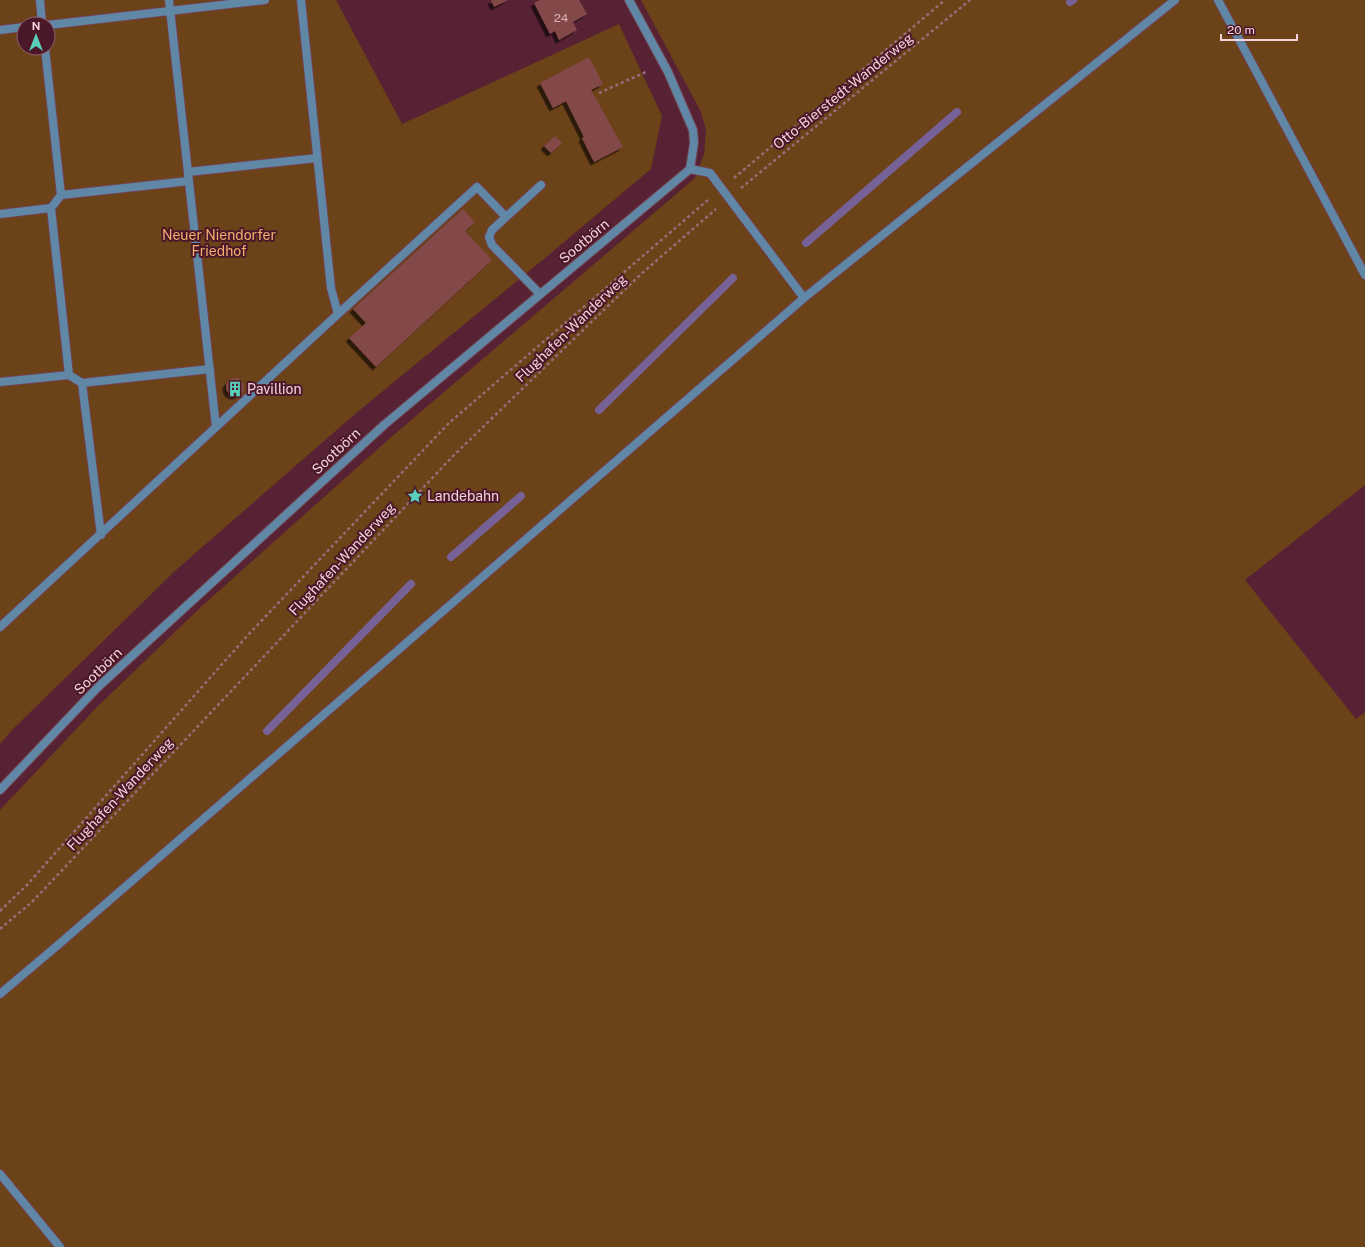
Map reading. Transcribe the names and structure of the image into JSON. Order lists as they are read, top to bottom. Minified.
{"streets":{"street":["Sootbörn"],"path":["Otto-Bierstedt-Wanderweg","Flughafen-Wanderweg"]},"crossings":[["Otto-Bierstedt-Wanderweg","Flughafen-Wanderweg"]],"parks":["Neuer Niendorfer Friedhof"],"places":{"building":["Pavillion"],"place":["Landebahn"]},"house_numbers":["24"],"scale_bar":"20 m","north":"top"}
